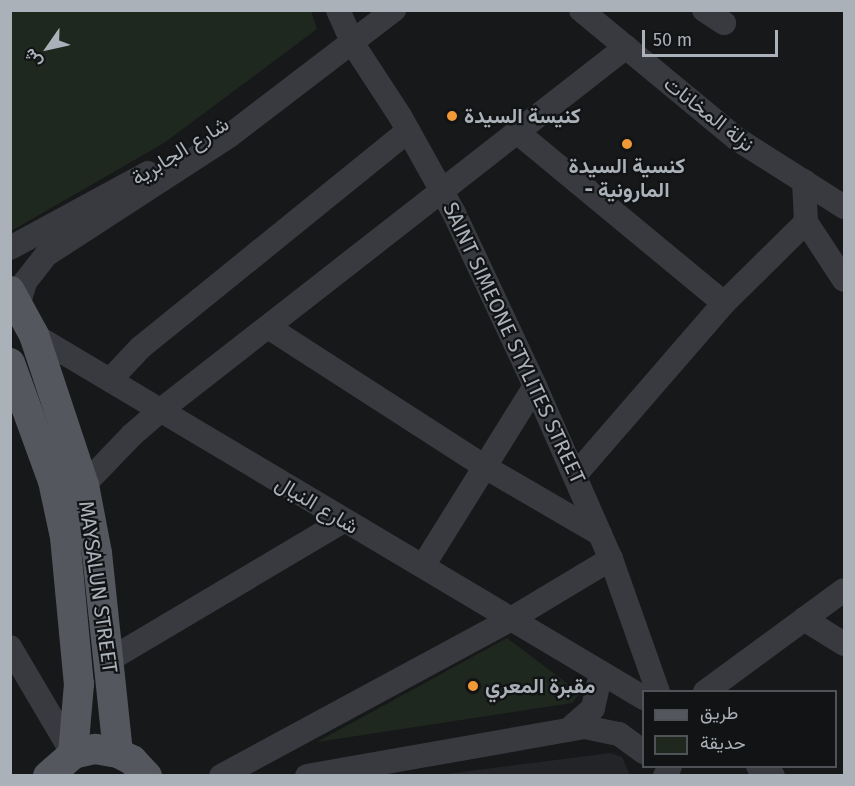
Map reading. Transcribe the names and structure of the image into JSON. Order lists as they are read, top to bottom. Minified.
{"streets":{"main road":["MAYSALUN STREET"],"street":["نزلة المخانات","شارع الجابرية","SAINT SIMEONE STYLITES STREET","شارع النيال"]},"crossings":[["شارع الجابرية","SAINT SIMEONE STYLITES STREET"],["شارع النيال","MAYSALUN STREET"]],"places":["كنيسة السيدة","كنسية السيدة - المارونية","مقبرة المعري"],"legend":["طريق","حديقة"],"scale_bar":"50 m","north":"bottom left"}
